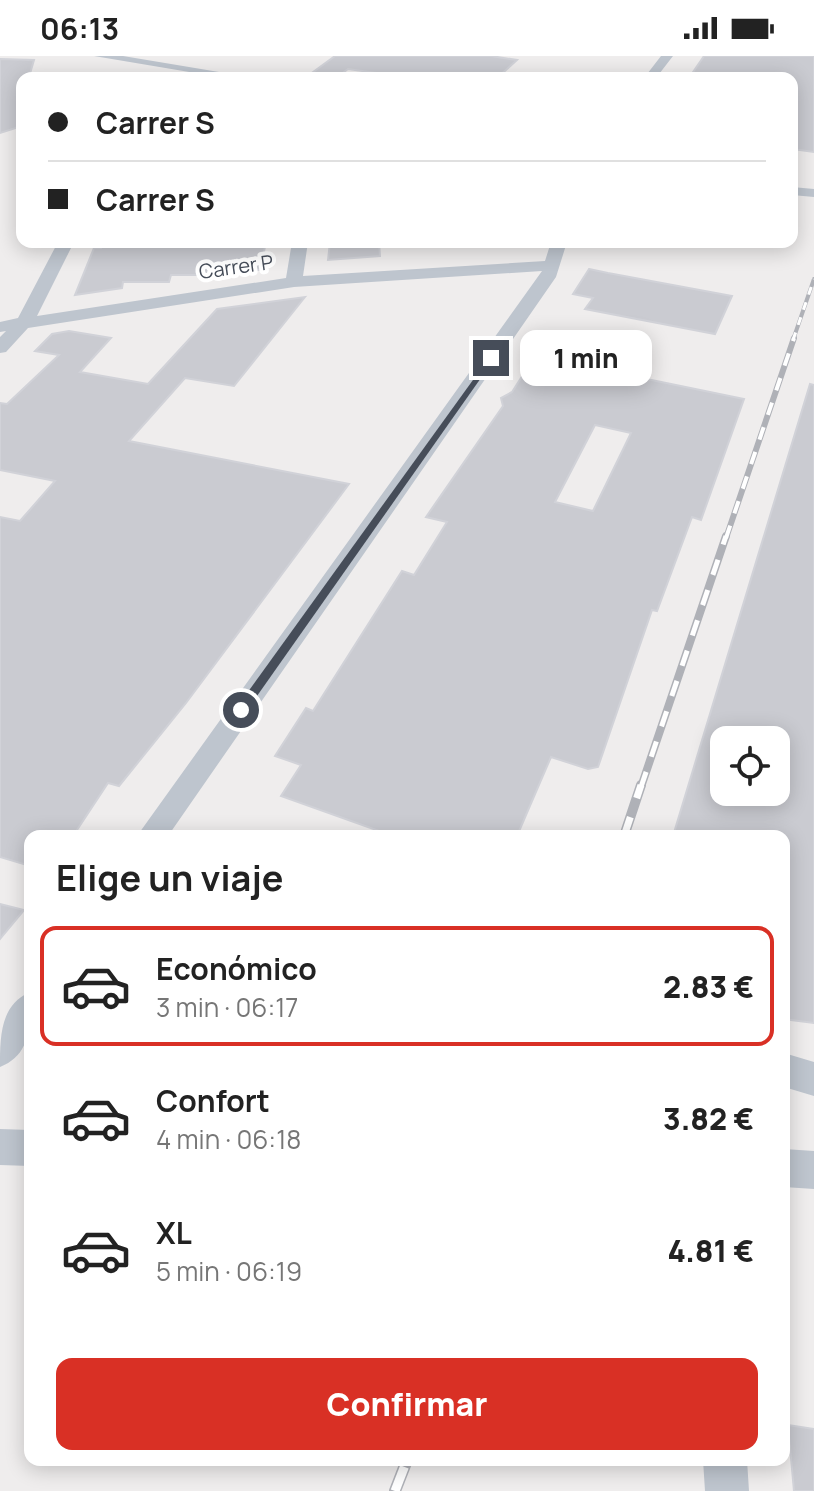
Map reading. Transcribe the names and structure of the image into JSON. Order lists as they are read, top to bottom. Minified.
{"streets":{"street":["Carrer P"]},"page":{"status":"06:13","banner":["Carrer S","Carrer S"],"bubble":"1 min","heading":"Elige un viaje","list":[{"name":"Económico","note":"3 min · 06:17","value":"2.83 €"},{"name":"Confort","note":"4 min · 06:18","value":"3.82 €"},{"name":"XL","note":"5 min · 06:19","value":"4.81 €"}],"buttons":"Confirmar"}}
